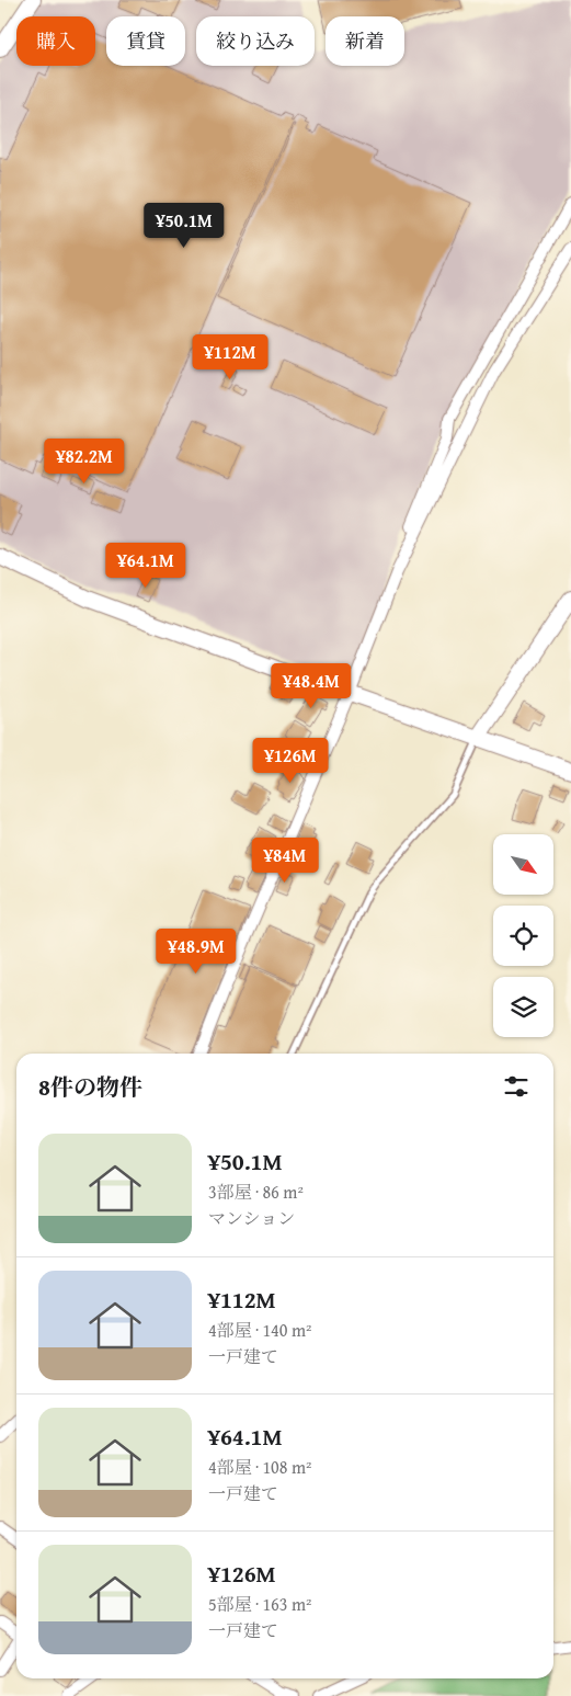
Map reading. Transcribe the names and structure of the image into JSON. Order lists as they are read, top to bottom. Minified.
{"north":"bottom right","page":{"chip":["購入","賃貸","絞り込み","新着"],"price":["¥50.1M","¥112M","¥82.2M","¥64.1M","¥48.4M","¥126M","¥84M","¥48.9M"],"heading":"8件の物件","list":[{"name":"¥50.1M","note":"3部屋 · 86 m² · マンション"},{"name":"¥112M","note":"4部屋 · 140 m² · 一戸建て"},{"name":"¥64.1M","note":"4部屋 · 108 m² · 一戸建て"},{"name":"¥126M","note":"5部屋 · 163 m² · 一戸建て"}]}}
